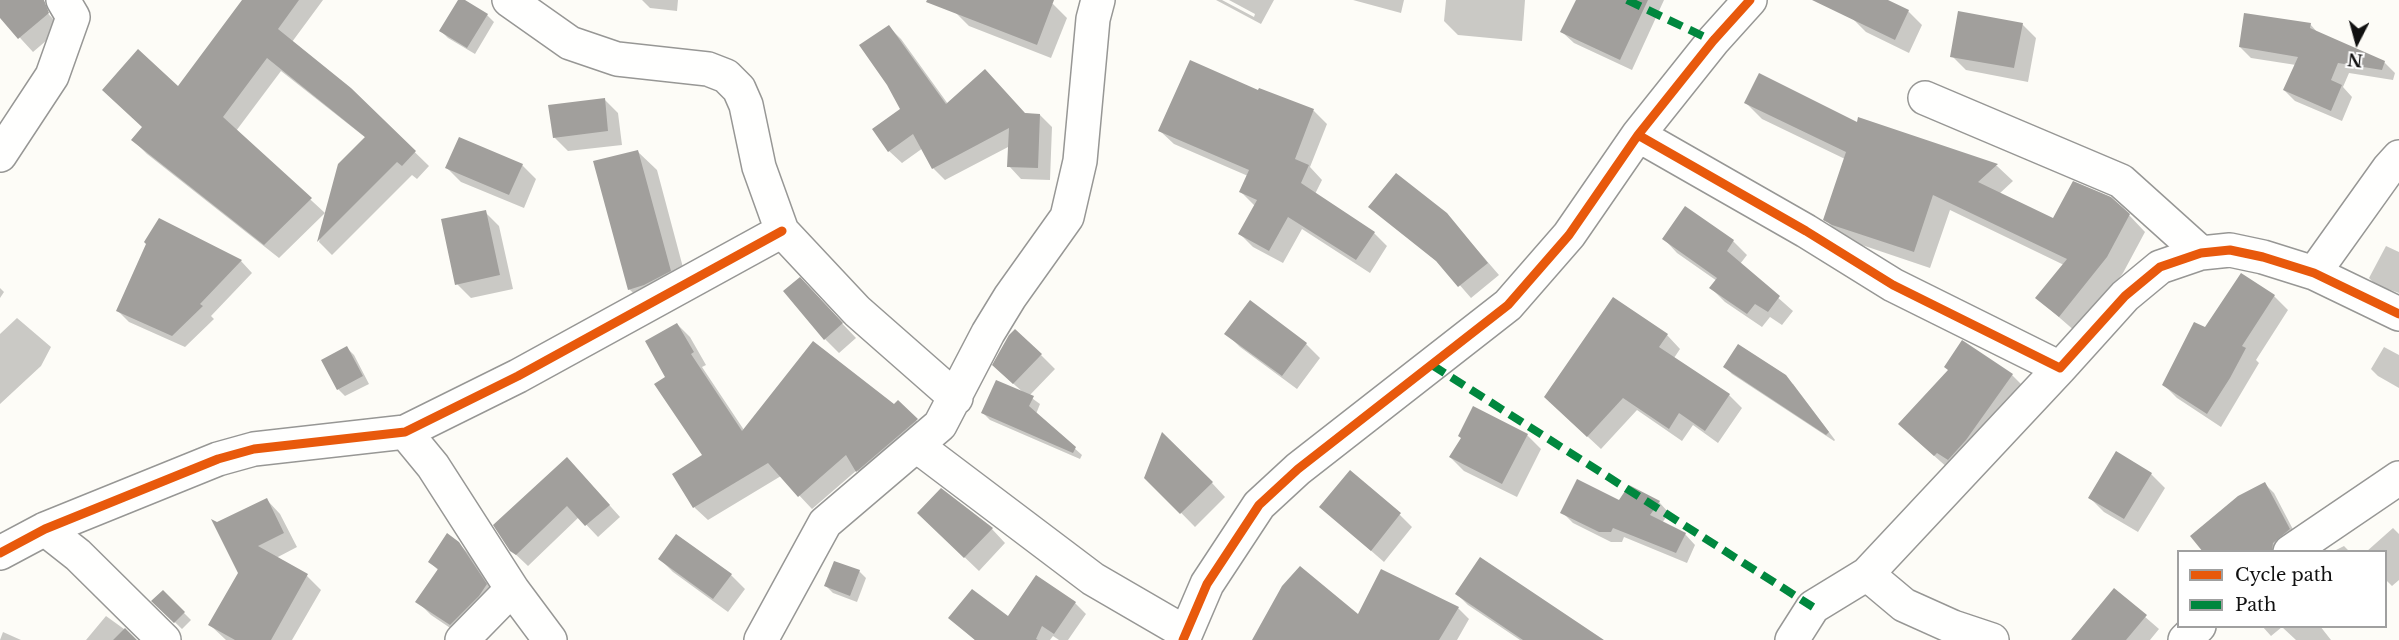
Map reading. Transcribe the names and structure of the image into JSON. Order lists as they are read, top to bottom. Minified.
{"legend":["Cycle path","Path"],"north":"bottom"}
